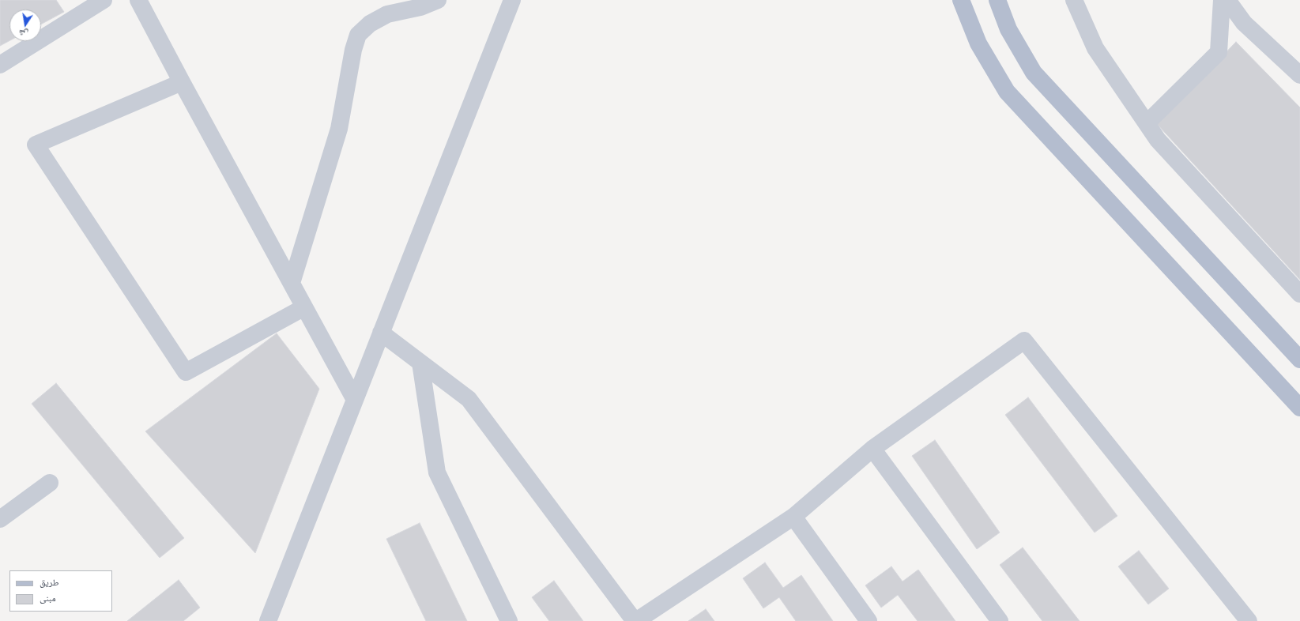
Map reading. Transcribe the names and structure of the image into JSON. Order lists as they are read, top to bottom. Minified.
{"legend":["طريق","مبنى"],"north":"bottom"}
